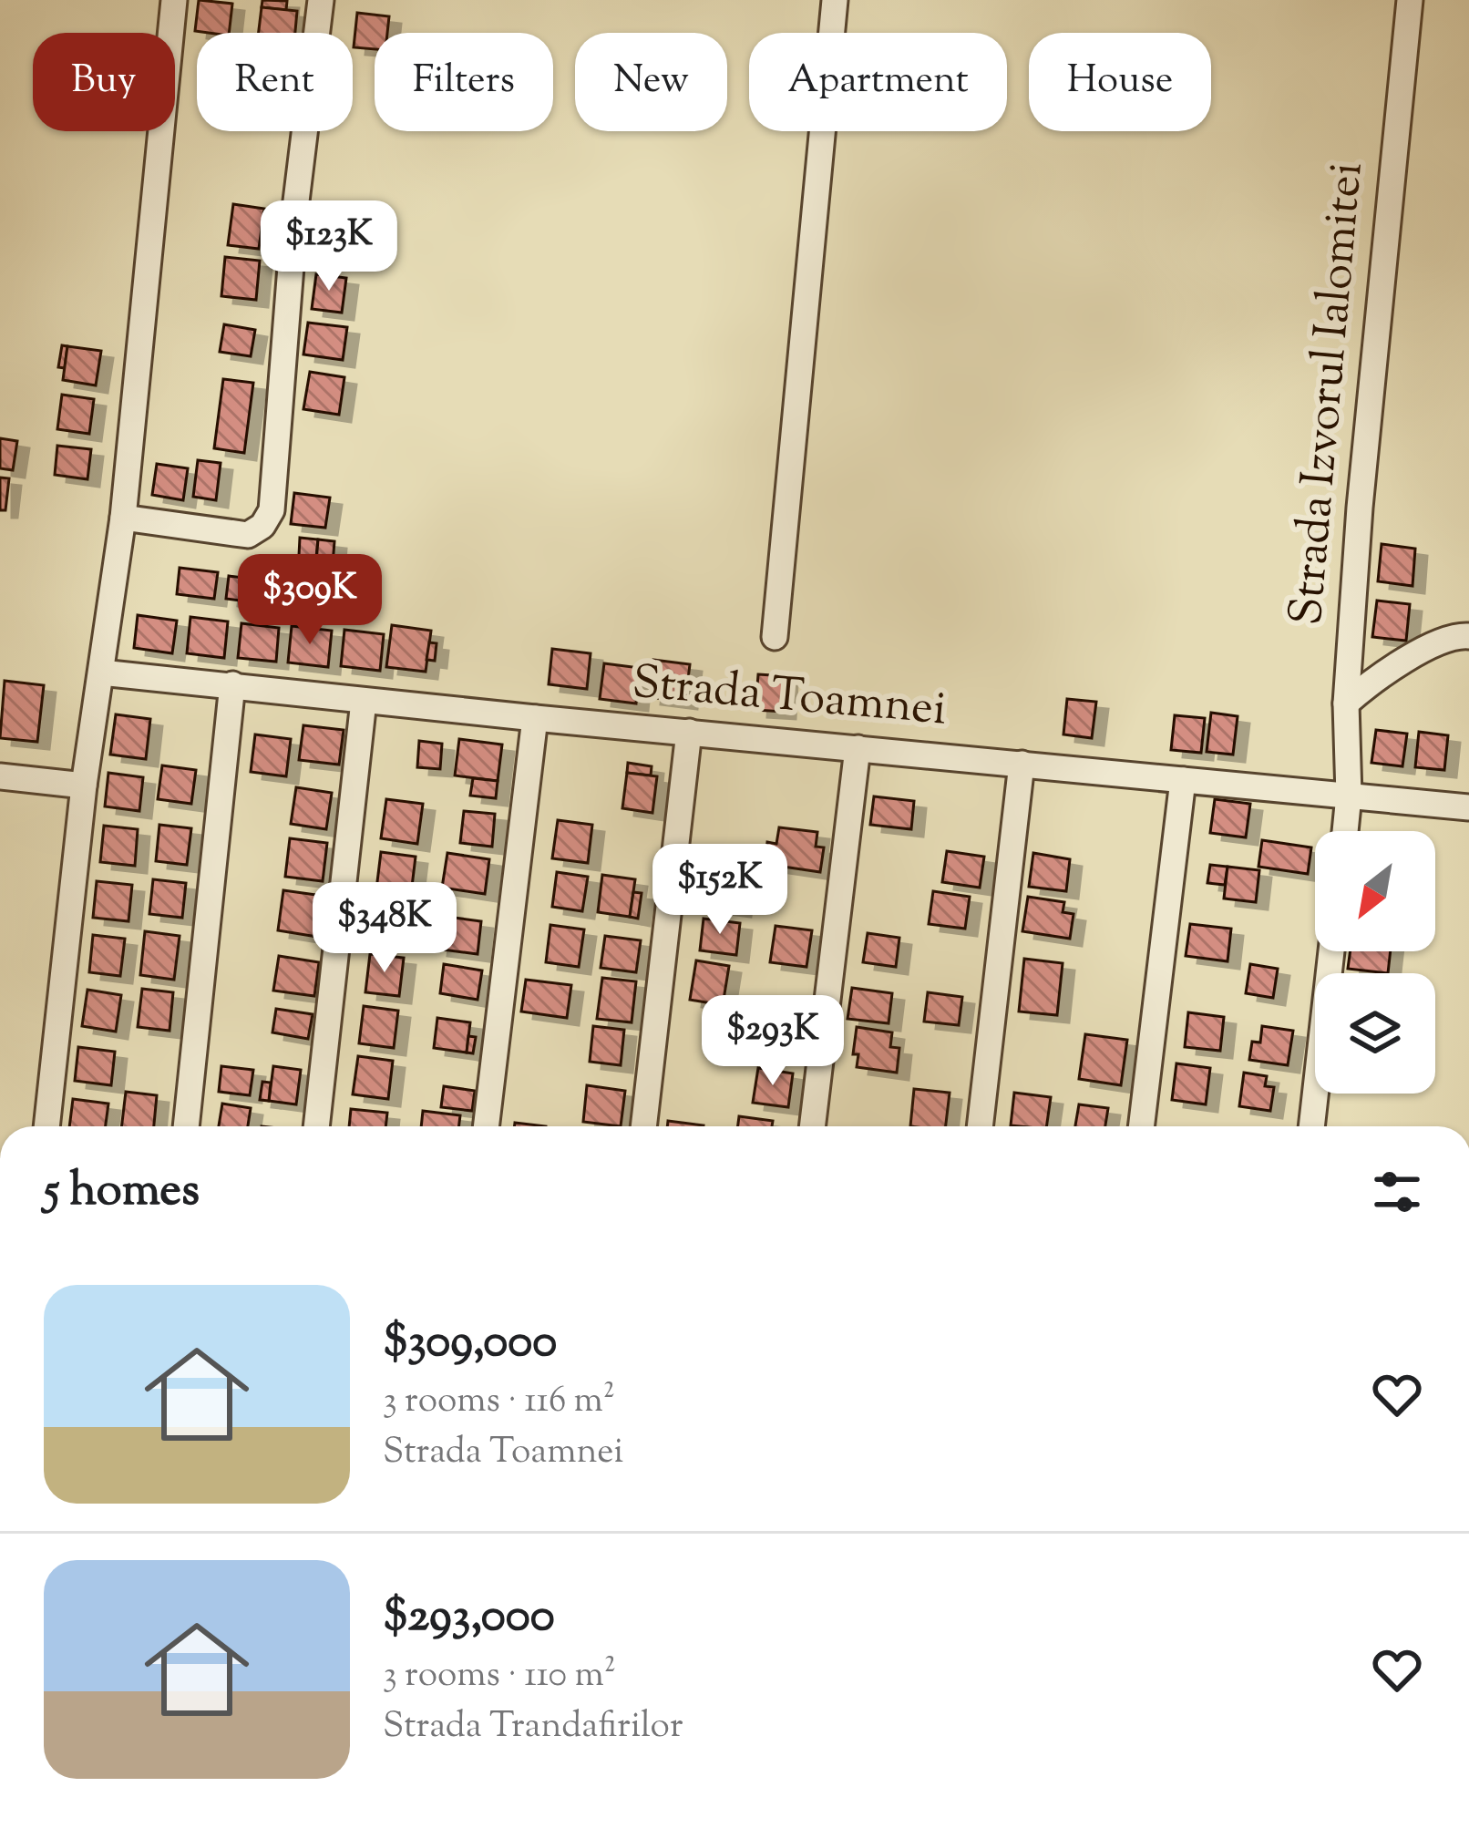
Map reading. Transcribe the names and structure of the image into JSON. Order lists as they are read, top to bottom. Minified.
{"streets":{"street":["Strada Izvorul Ialomitei","Strada Toamnei"]},"crossings":[["Strada Izvorul Ialomitei","Strada Toamnei"]],"north":"bottom left","page":{"chip":["Buy","Rent","Filters","New","Apartment","House"],"price":["$123K","$309K","$152K","$348K","$293K"],"heading":"5 homes","list":[{"name":"$309,000","note":"3 rooms · 116 m² · Strada Toamnei"},{"name":"$293,000","note":"3 rooms · 110 m² · Strada Trandafirilor"}]}}
